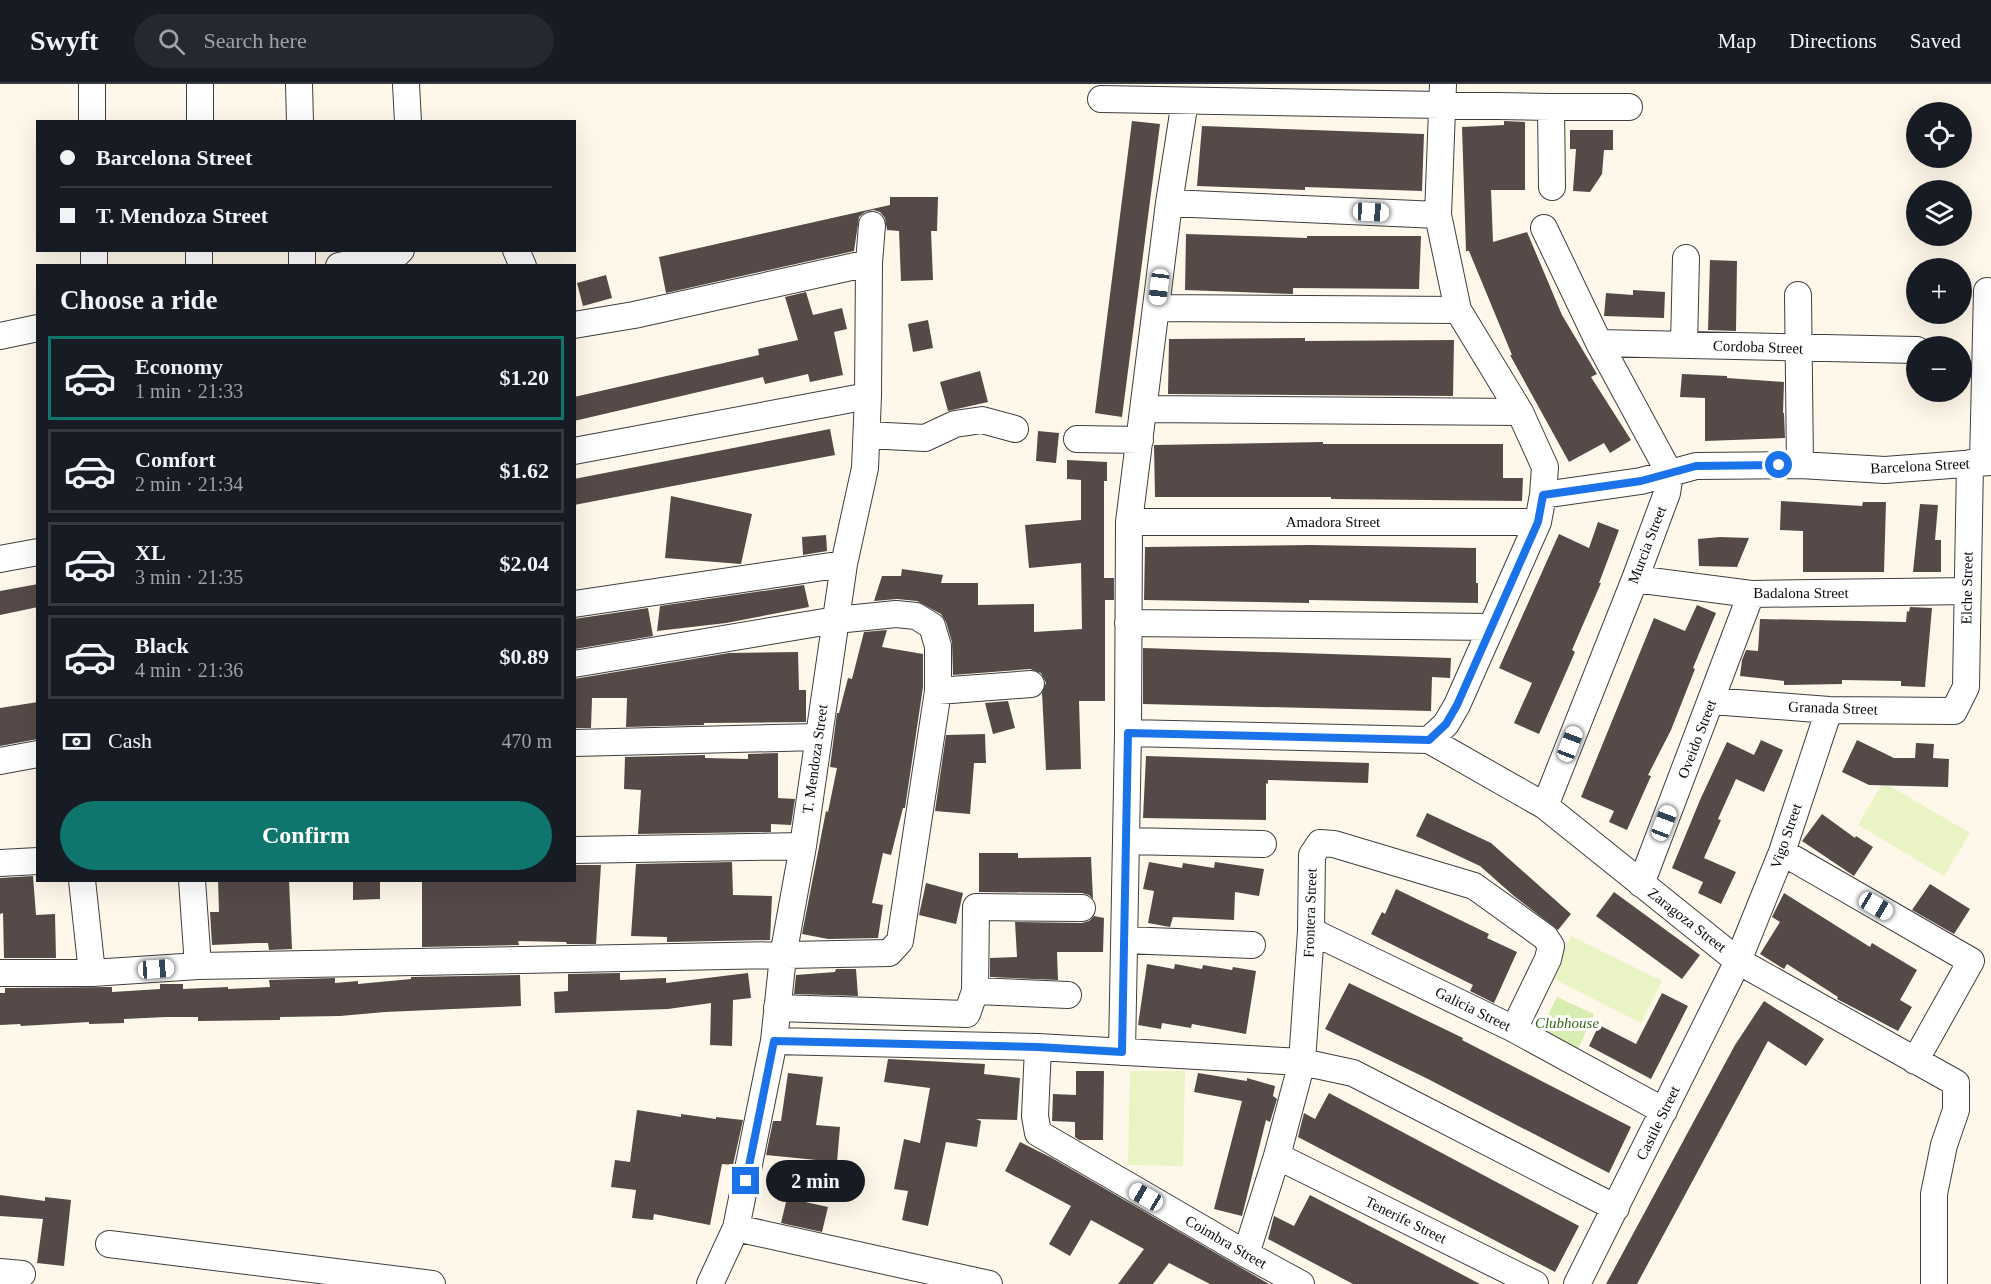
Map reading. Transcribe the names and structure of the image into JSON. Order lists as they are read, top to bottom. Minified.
{"streets":{"street":["Cordoba Street","Barcelona Street","Amadora Street","Murcia Street","Elche Street","Badalona Street","Granada Street","Oveido Street","T. Mendoza Street","Vigo Street","Frontera Street","Zaragoza Street","Galicia Street","Castile Street","Tenerife Street","Coimbra Street"]},"crossings":[["Barcelona Street","Murcia Street"],["Barcelona Street","Elche Street"],["Murcia Street","Badalona Street"],["Murcia Street","Zaragoza Street"],["Elche Street","Badalona Street"],["Elche Street","Granada Street"],["Badalona Street","Oveido Street"],["Granada Street","Oveido Street"],["Granada Street","Vigo Street"],["Oveido Street","Zaragoza Street"],["Vigo Street","Zaragoza Street"],["Vigo Street","Castile Street"],["Frontera Street","Galicia Street"],["Frontera Street","Tenerife Street"],["Frontera Street","Coimbra Street"],["Zaragoza Street","Castile Street"],["Galicia Street","Castile Street"]],"parks":["Clubhouse"],"page":{"header":"Swyft","search":"Search here","nav":["Map","Directions","Saved"],"map_buttons":["+","−"],"banner":["Barcelona Street","T. Mendoza Street"],"heading":"Choose a ride","list":[{"name":"Economy","note":"1 min · 21:33","value":"$1.20"},{"name":"Comfort","note":"2 min · 21:34","value":"$1.62"},{"name":"XL","note":"3 min · 21:35","value":"$2.04"},{"name":"Black","note":"4 min · 21:36","value":"$0.89"}],"pay":["Cash","470 m"],"buttons":"Confirm","bubble":"2 min"}}
